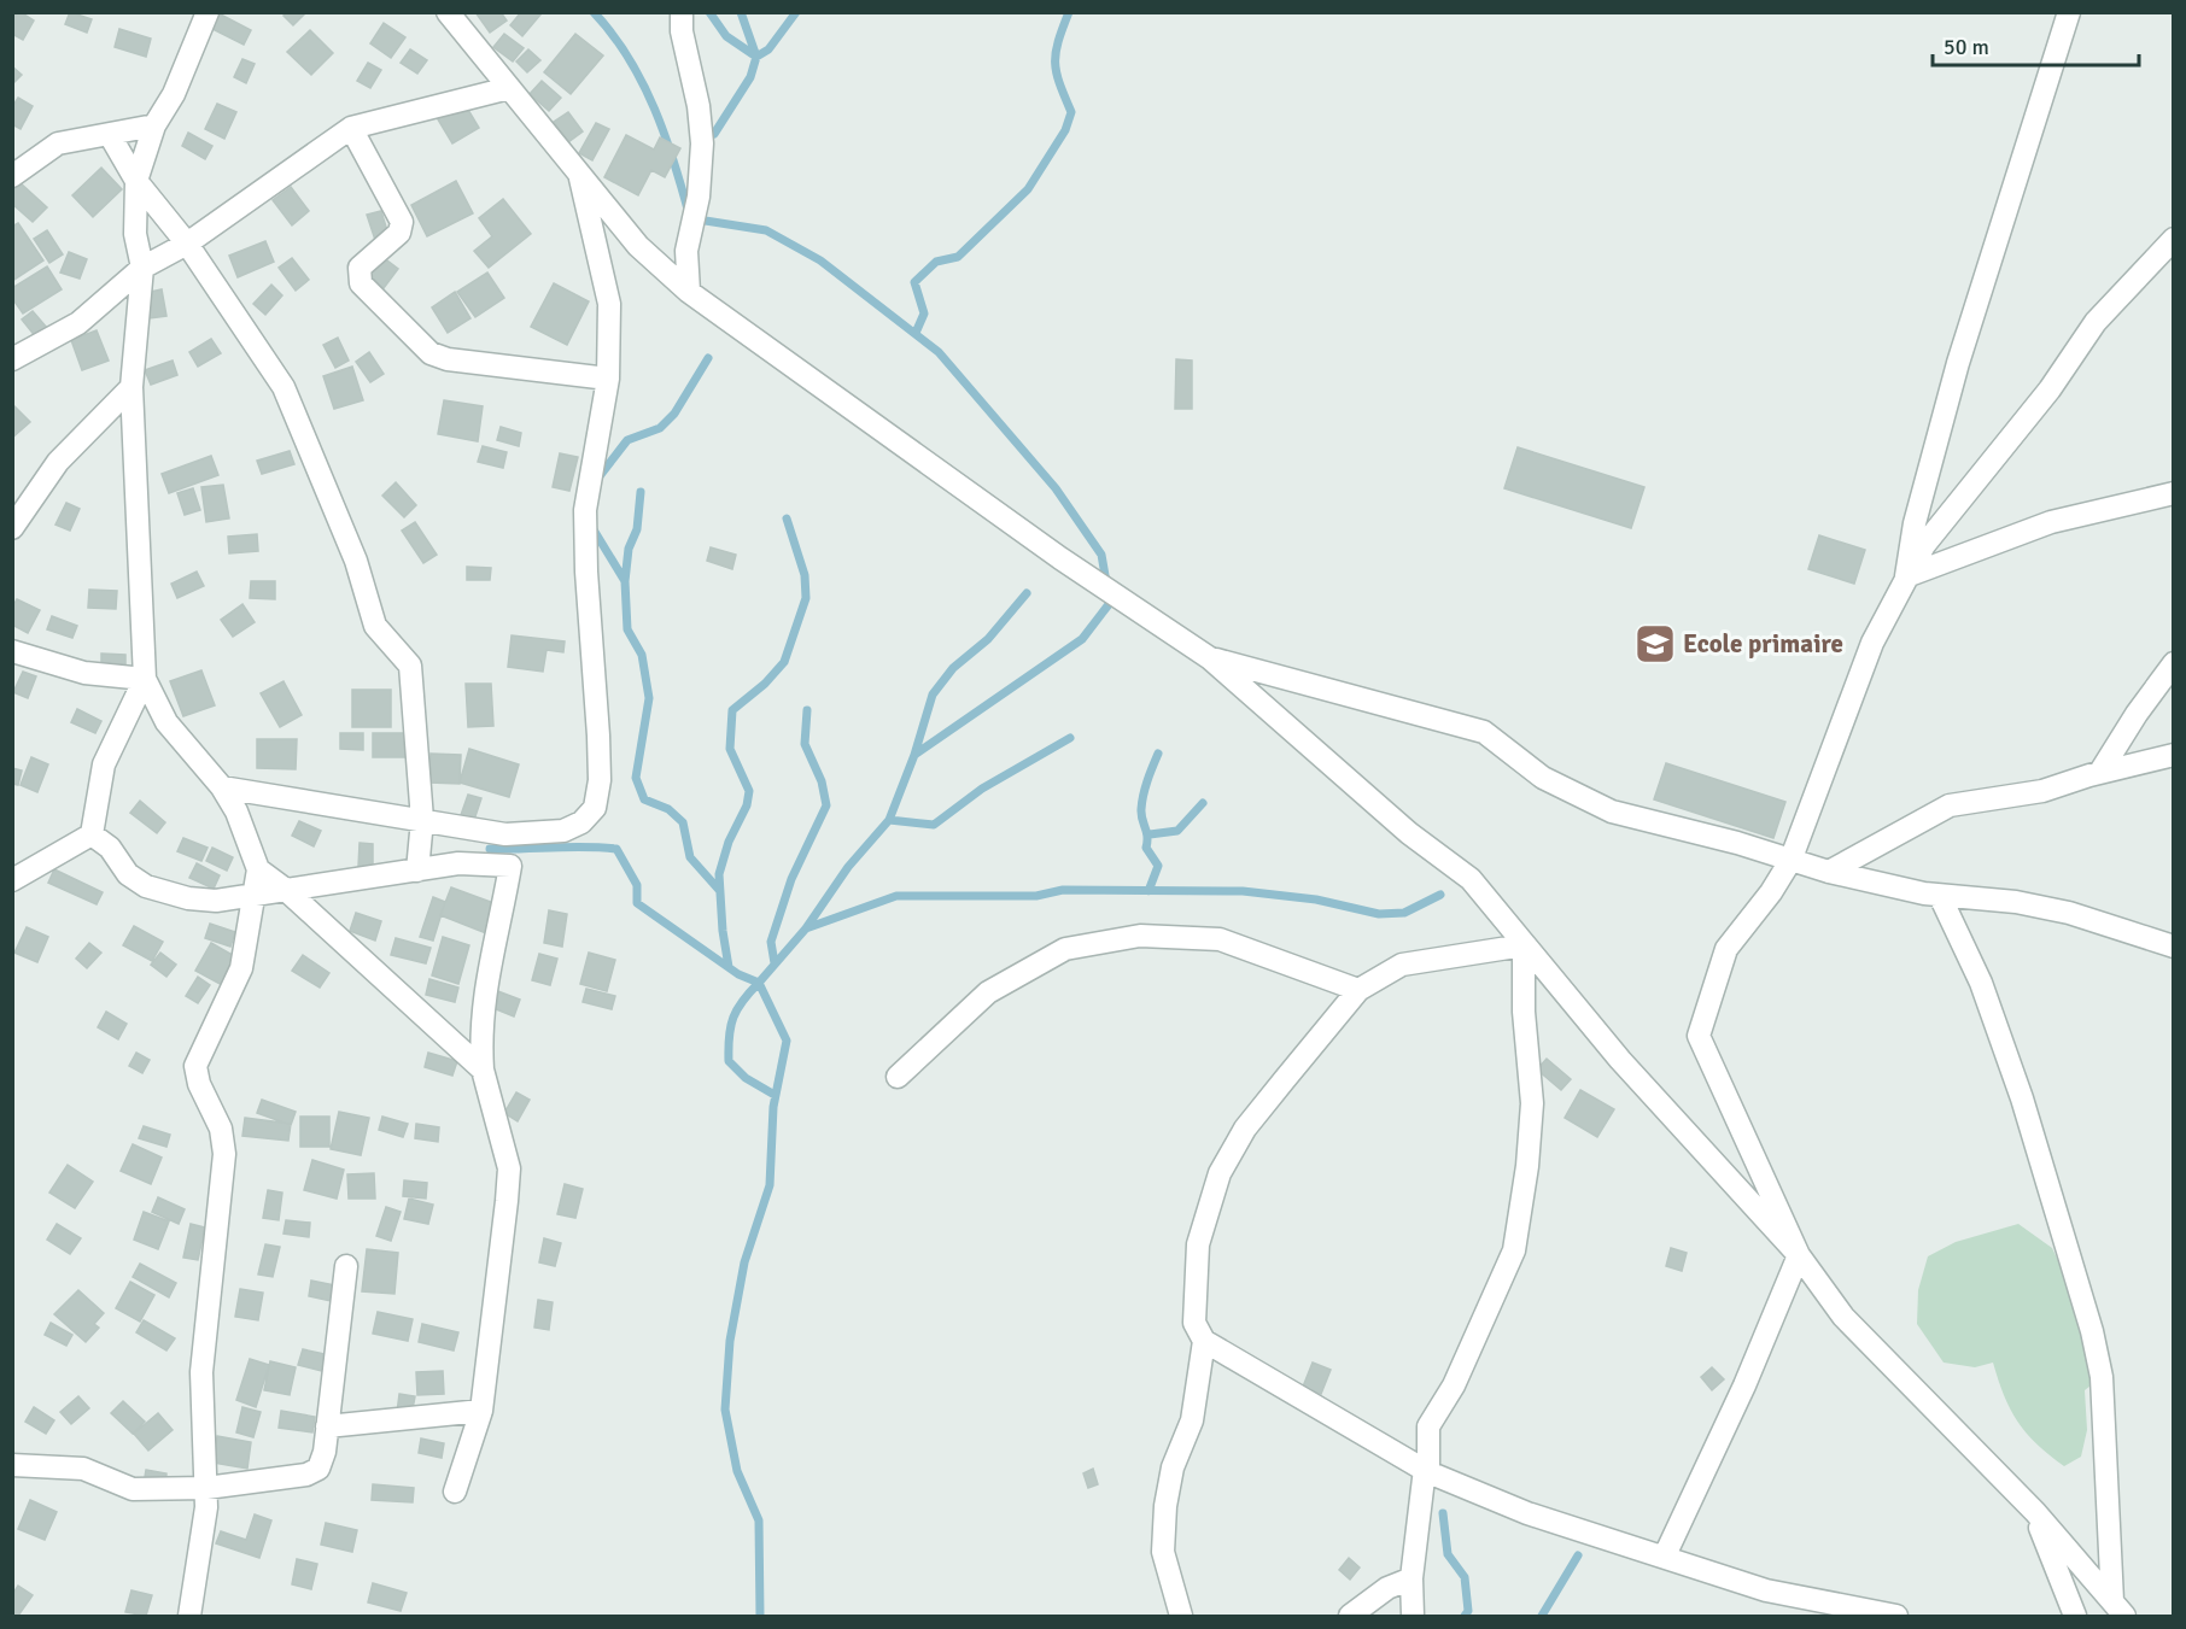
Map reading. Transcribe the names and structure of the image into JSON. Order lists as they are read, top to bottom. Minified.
{"places":{"school or university":["Ecole primaire"]},"scale_bar":"50 m"}
